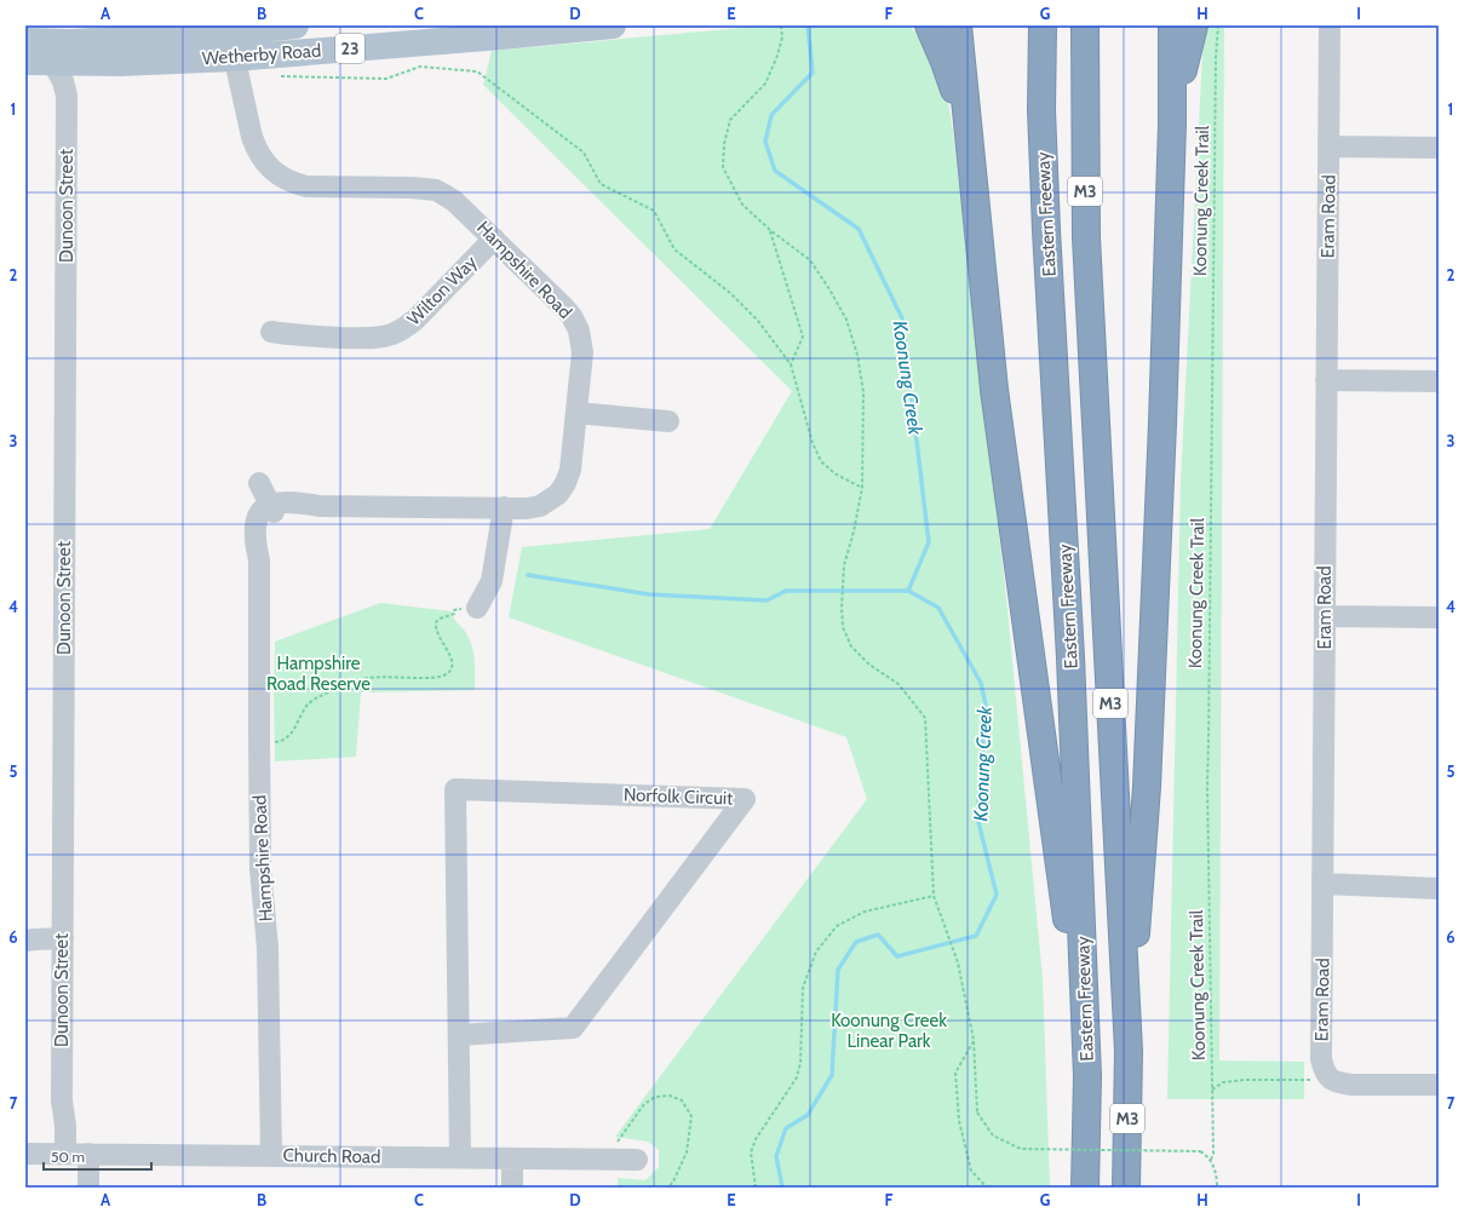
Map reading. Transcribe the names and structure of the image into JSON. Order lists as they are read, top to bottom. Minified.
{"streets":{"highway":["M3","Eastern Freeway"],"main road":["23","Wetherby Road"],"street":["Dunoon Street","Eram Road","Hampshire Road","Wilton Way","Norfolk Circuit","Church Road"],"path":["Koonung Creek Trail"]},"crossings":[["Wetherby Road","Dunoon Street"],["Wetherby Road","Hampshire Road"],["Dunoon Street","Church Road"],["Hampshire Road","Wilton Way"],["Hampshire Road","Church Road"],["Norfolk Circuit","Church Road"]],"water":["Koonung Creek"],"parks":["Hampshire Road Reserve","Koonung Creek Linear Park"],"scale_bar":"50 m","grid":{"columns":["A","B","C","D","E","F","G","H","I"],"rows":["1","2","3","4","5","6","7"]}}
